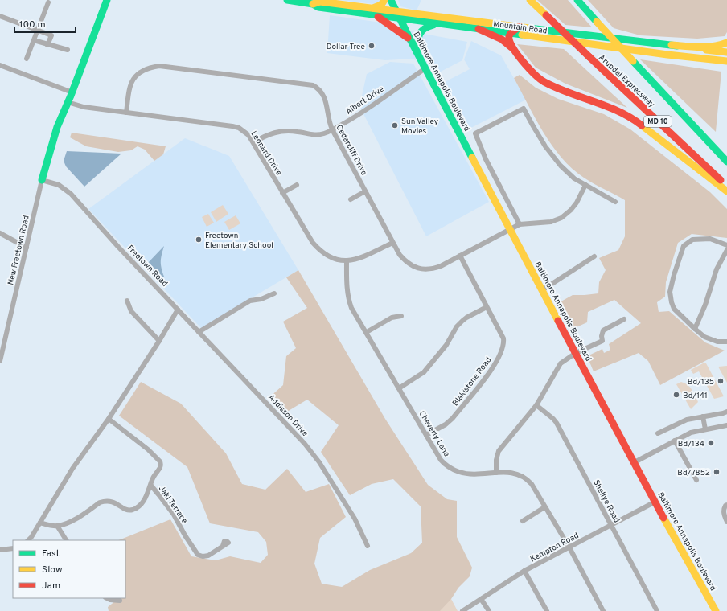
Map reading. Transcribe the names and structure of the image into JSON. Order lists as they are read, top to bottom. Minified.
{"streets":{"main road":["Mountain Road","Arundel Expressway","Baltimore Annapolis Boulevard","MD 10"],"street":["Albert Drive","Cedarcliff Drive","Leonard Drive","New Freetown Road","Freetown Road","Blakistone Road","Addisson Drive","Cheverly Lane","Shellye Road","Jaki Terrace","Kempton Road"]},"crossings":[["Mountain Road","Baltimore Annapolis Boulevard"],["Baltimore Annapolis Boulevard","Albert Drive"],["Baltimore Annapolis Boulevard","Cedarcliff Drive"],["Baltimore Annapolis Boulevard","Kempton Road"],["Albert Drive","Cedarcliff Drive"],["Albert Drive","Leonard Drive"],["Cedarcliff Drive","Leonard Drive"],["Cedarcliff Drive","Blakistone Road"],["Leonard Drive","Cheverly Lane"],["New Freetown Road","Freetown Road"],["Freetown Road","Addisson Drive"],["Blakistone Road","Cheverly Lane"],["Cheverly Lane","Kempton Road"],["Shellye Road","Kempton Road"]],"places":["Dollar Tree","Sun Valley Movies","Freetown Elementary School","Bd/135","Bd/141","Bd/134","Bd/7852"],"legend":["Fast","Slow","Jam"],"scale_bar":"100 m"}
